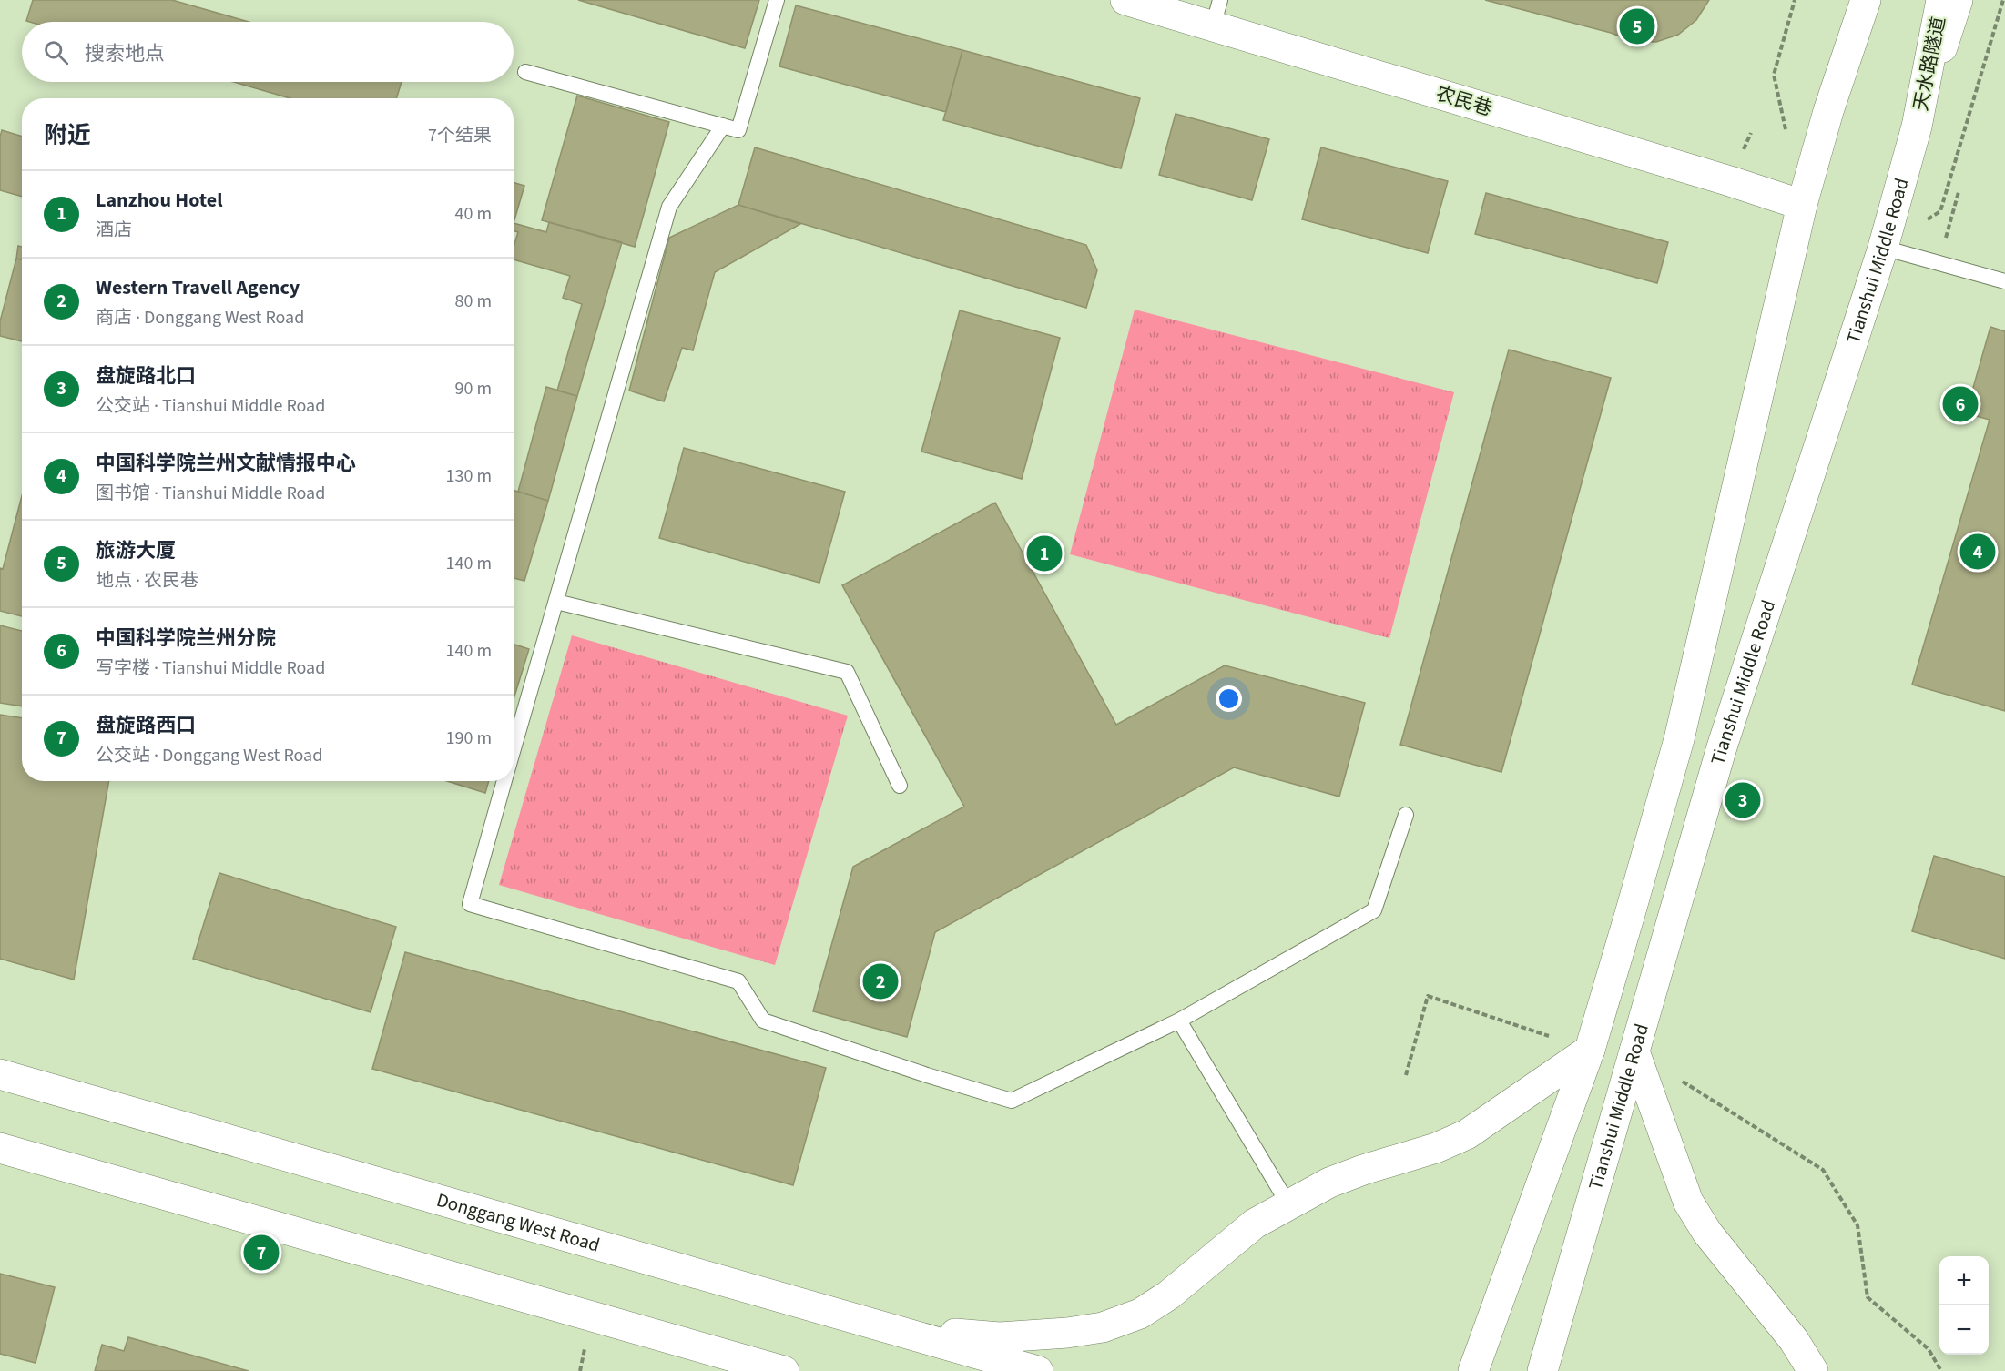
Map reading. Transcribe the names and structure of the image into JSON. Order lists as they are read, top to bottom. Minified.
{"streets":{"main road":["天水路隧道","农民巷","Tianshui Middle Road","Donggang West Road"]},"crossings":[["天水路隧道","Tianshui Middle Road"]],"page":{"pins":["5","6","4","1","3","2","7"],"search":"搜索地点","heading":["附近","7个结果"],"list":[{"mark":"1","name":"Lanzhou Hotel","note":"酒店","value":"40 m"},{"mark":"2","name":"Western Travell Agency","note":"商店 · Donggang West Road","value":"80 m"},{"mark":"3","name":"盘旋路北口","note":"公交站 · Tianshui Middle Road","value":"90 m"},{"mark":"4","name":"中国科学院兰州文献情报中心","note":"图书馆 · Tianshui Middle Road","value":"130 m"},{"mark":"5","name":"旅游大厦","note":"地点 · 农民巷","value":"140 m"},{"mark":"6","name":"中国科学院兰州分院","note":"写字楼 · Tianshui Middle Road","value":"140 m"},{"mark":"7","name":"盘旋路西口","note":"公交站 · Donggang West Road","value":"190 m"}],"map_buttons":["+","−"]}}
